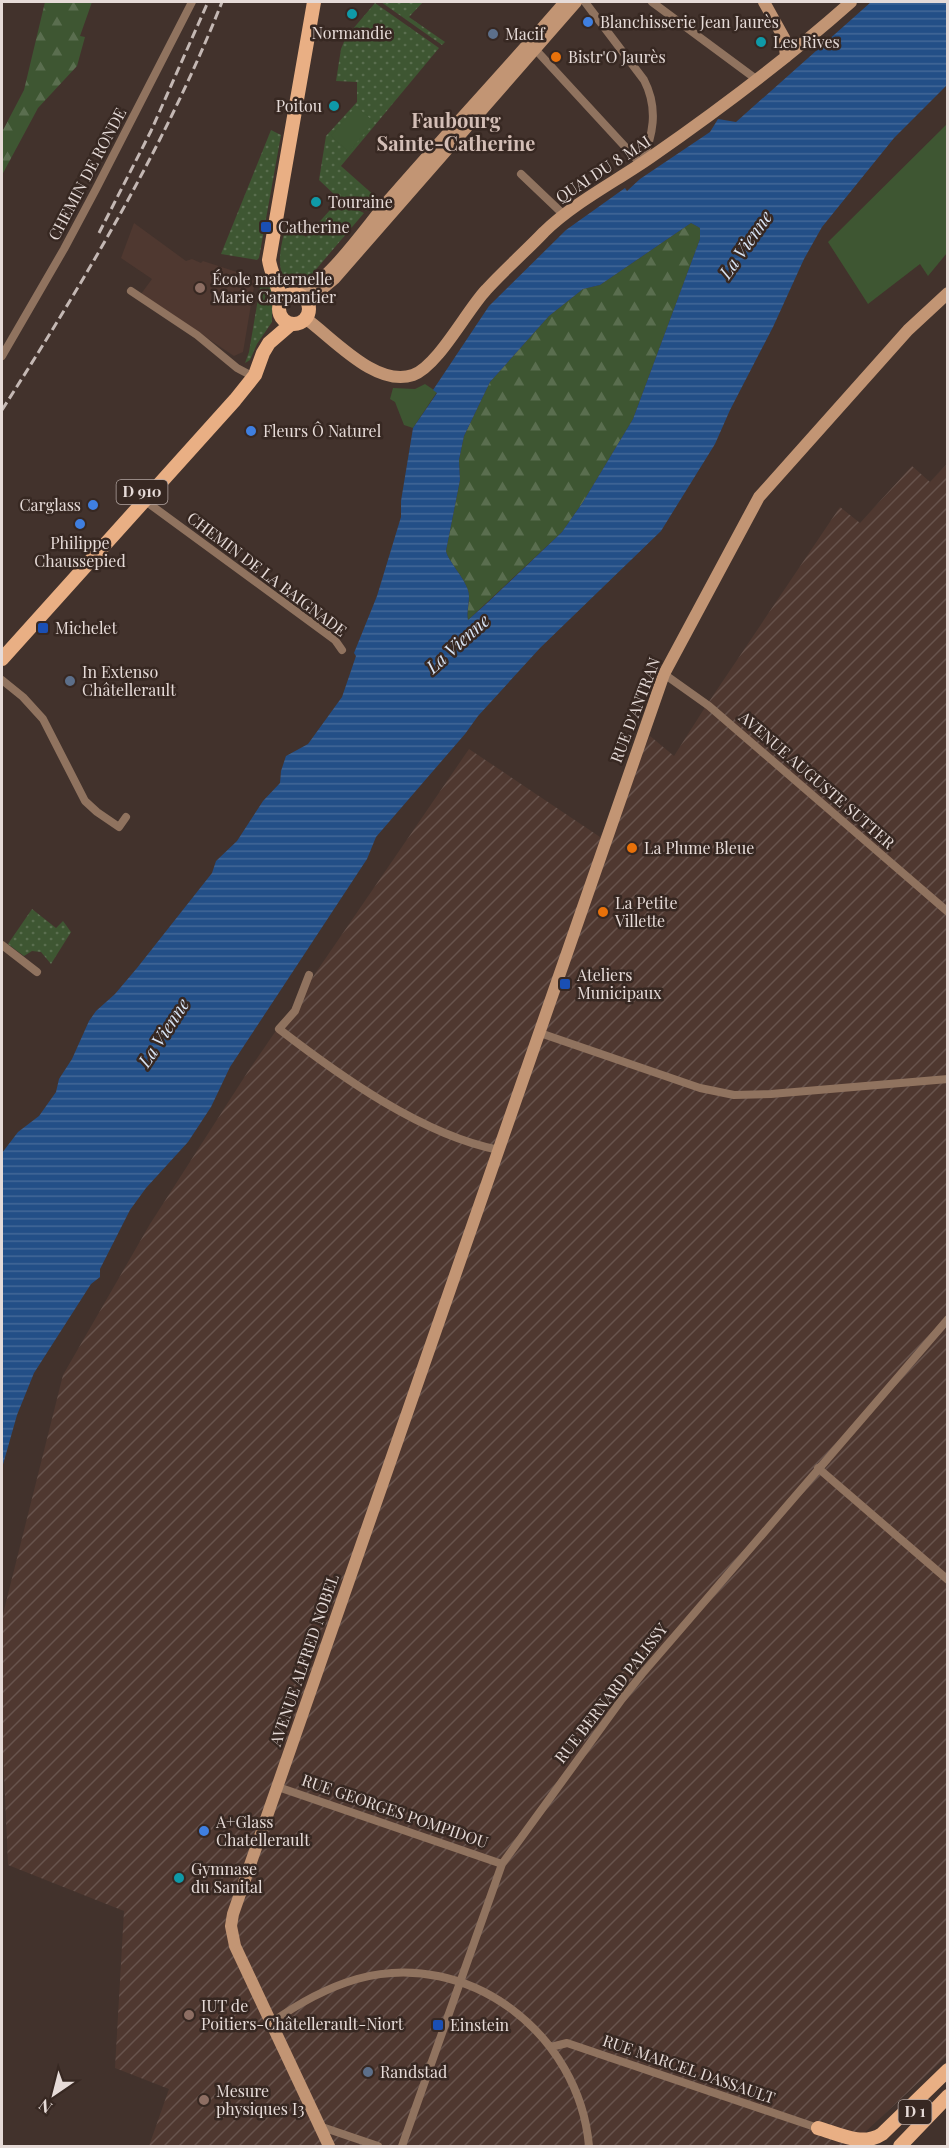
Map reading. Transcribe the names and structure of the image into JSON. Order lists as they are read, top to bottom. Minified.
{"streets":{"main road":["D 910","D 1"],"street":["QUAI DU 8 MAI","CHEMIN DE RONDE","CHEMIN DE LA BAIGNADE","RUE D'ANTRAN","AVENUE AUGUSTE SUTTER","AVENUE ALFRED NOBEL","RUE BERNARD PALISSY","RUE GEORGES POMPIDOU","RUE MARCEL DASSAULT"]},"crossings":[["D 910","CHEMIN DE LA BAIGNADE"],["RUE D'ANTRAN","AVENUE AUGUSTE SUTTER"],["RUE D'ANTRAN","AVENUE ALFRED NOBEL"],["AVENUE ALFRED NOBEL","RUE GEORGES POMPIDOU"],["RUE BERNARD PALISSY","RUE GEORGES POMPIDOU"]],"districts":["Faubourg Sainte-Catherine"],"water":["La Vienne"],"places":{"other":["Normandie","Blanchisserie Jean Jaurès","Macif","Les Rives","Bistr'O Jaurès","Poitou","Touraine","École maternelle Marie Carpantier","Fleurs Ô Naturel","Carglass","Philippe Chaussepied","In Extenso Châtellerault","La Plume Bleue","La Petite Villette","A+Glass Chatellerault","Gymnase du Sanital","IUT de Poitiers-Châtellerault-Niort","Randstad","Mesure physiques I3"],"transit":["Catherine","Michelet","Ateliers Municipaux","Einstein"]},"north":"bottom left"}
